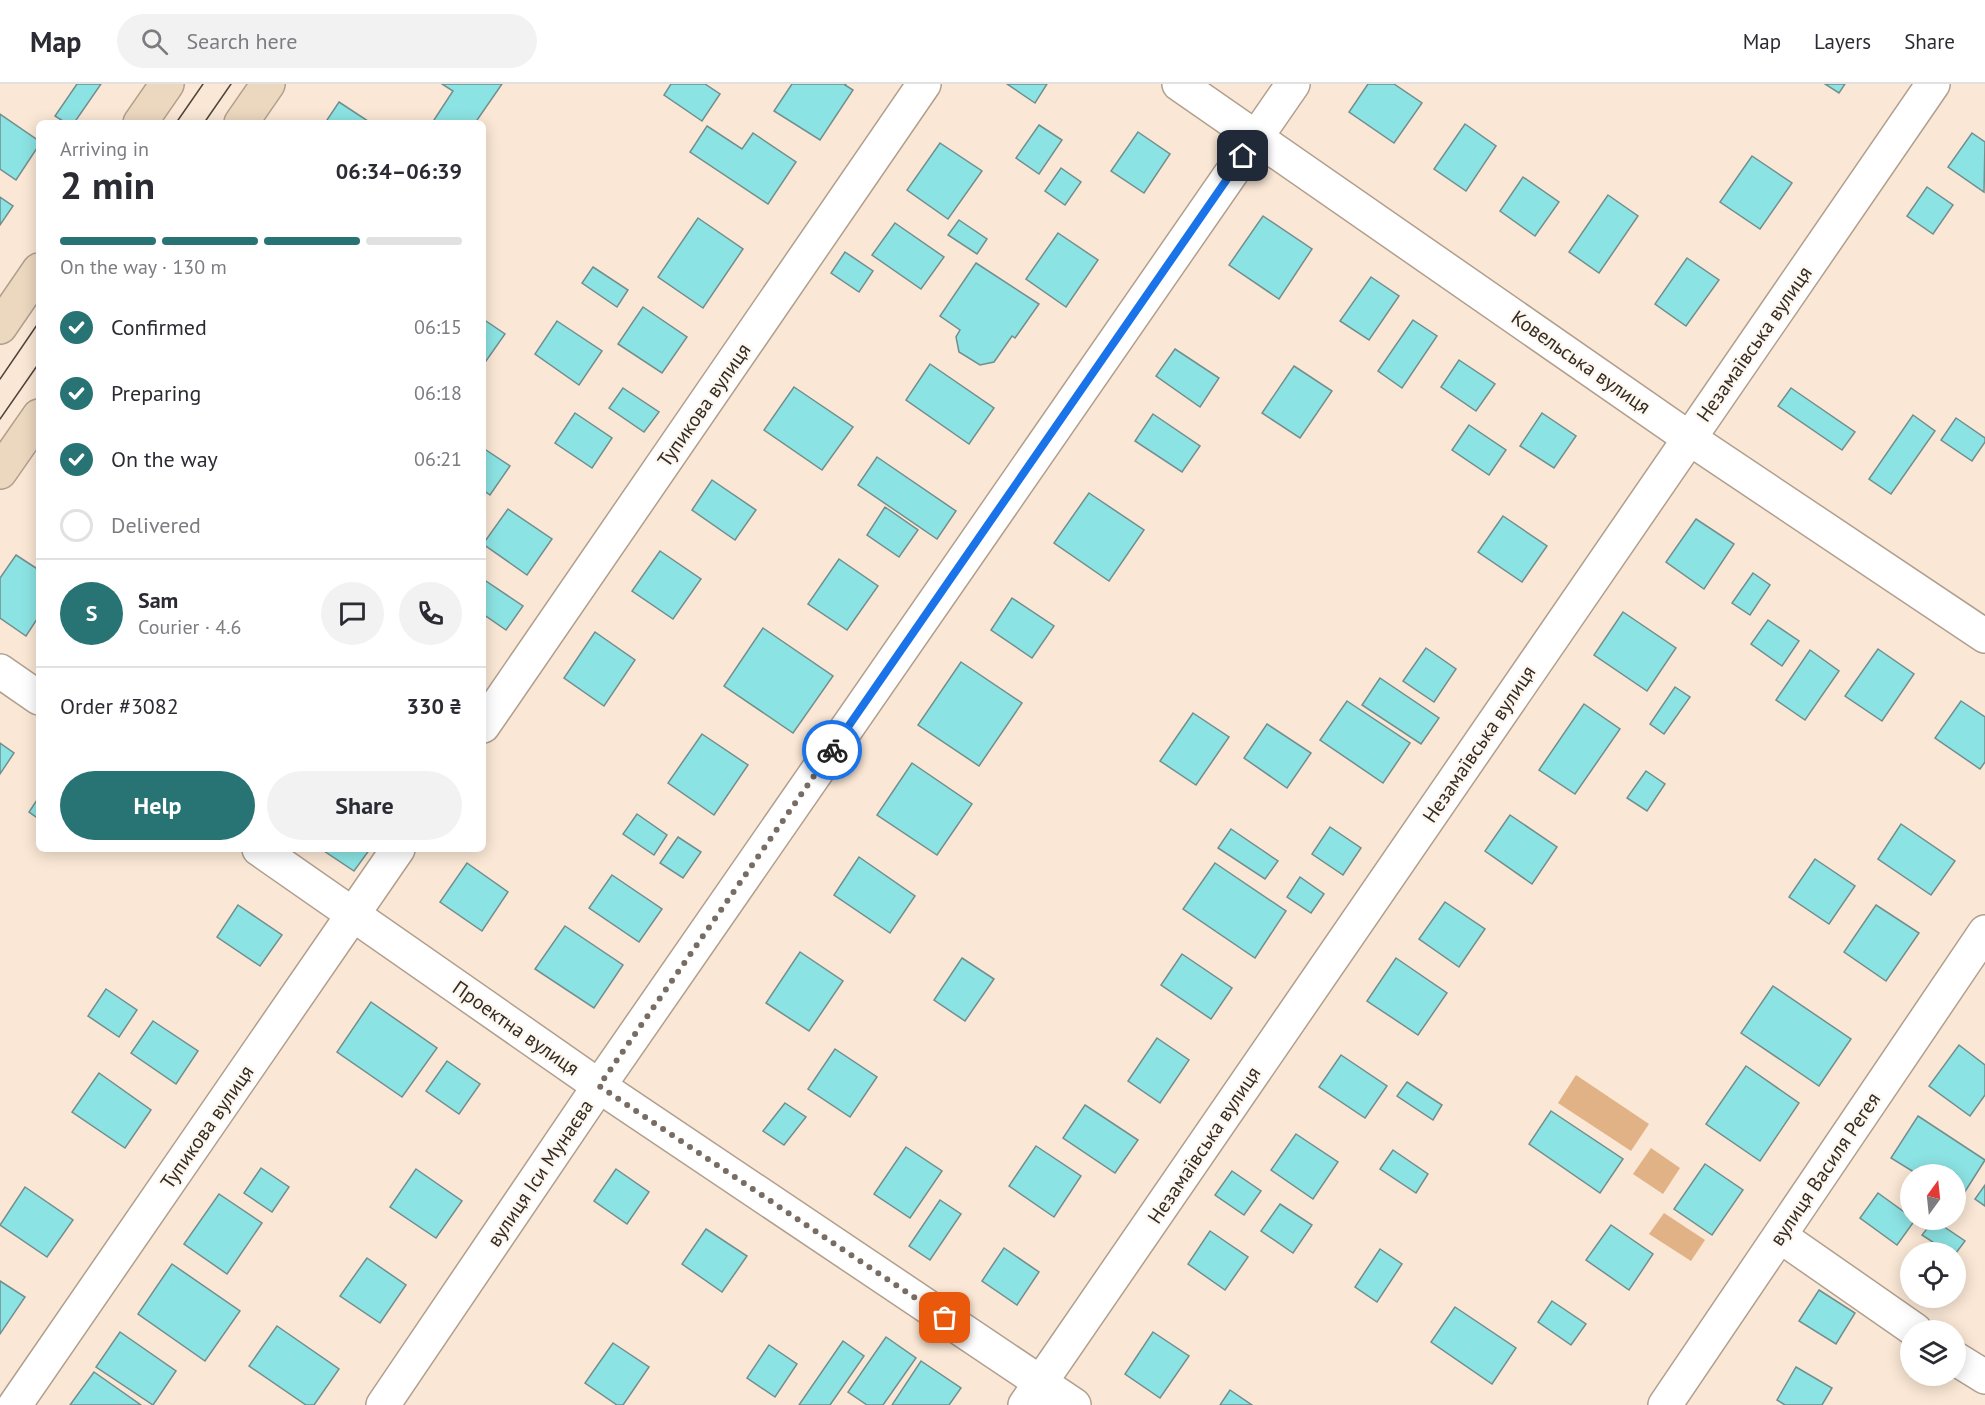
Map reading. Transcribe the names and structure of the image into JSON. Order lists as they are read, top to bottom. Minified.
{"streets":{"street":["Незамаївська вулиця","Ковельська вулиця","Тупикова вулиця","Проектна вулиця","вулиця Василя Регея","вулиця Іси Мунаєва"]},"crossings":[["Незамаївська вулиця","Ковельська вулиця"],["Незамаївська вулиця","Проектна вулиця"],["Ковельська вулиця","вулиця Іси Мунаєва"],["Тупикова вулиця","Проектна вулиця"],["Проектна вулиця","вулиця Іси Мунаєва"]],"north":"top","page":{"header":"Map","search":"Search here","nav":["Map","Layers","Share"],"heading":["2 min","Arriving in","06:34–06:39"],"panel":["Sam","Courier · 4.6","Order #3082","330 ₴"],"bar":"On the way · 130 m","list":[["Confirmed","06:15"],["Preparing","06:18"],["On the way","06:21"],"Delivered"],"round":"S","buttons":["Help","Share"]}}
